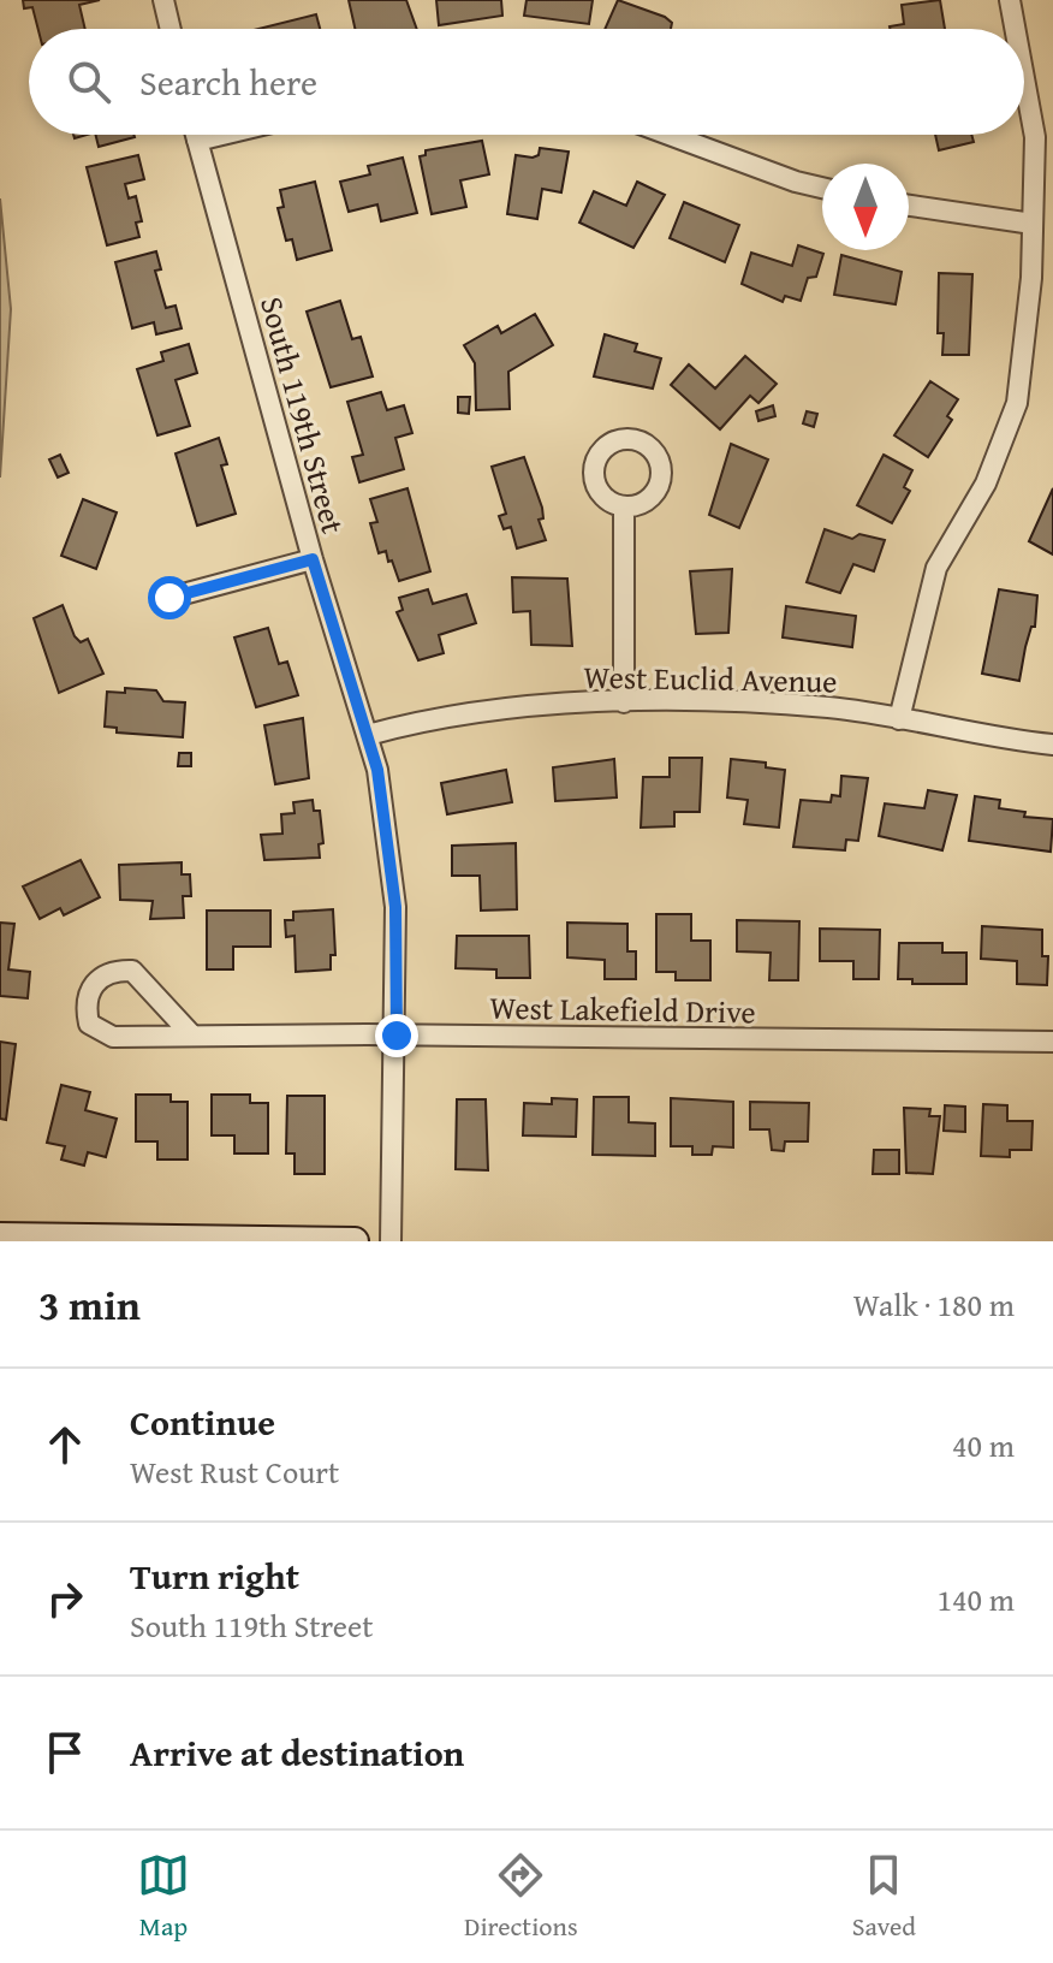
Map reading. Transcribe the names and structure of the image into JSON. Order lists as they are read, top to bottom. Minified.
{"streets":{"street":["South 119th Street","West Euclid Avenue","West Lakefield Drive"]},"crossings":[["South 119th Street","West Euclid Avenue"],["South 119th Street","West Lakefield Drive"]],"north":"bottom","page":{"search":"Search here","heading":["3 min","Walk · 180 m"],"list":[["Continue","West Rust Court","40 m"],["Turn right","South 119th Street","140 m"],"Arrive at destination"],"nav":["Map","Directions","Saved"]}}
